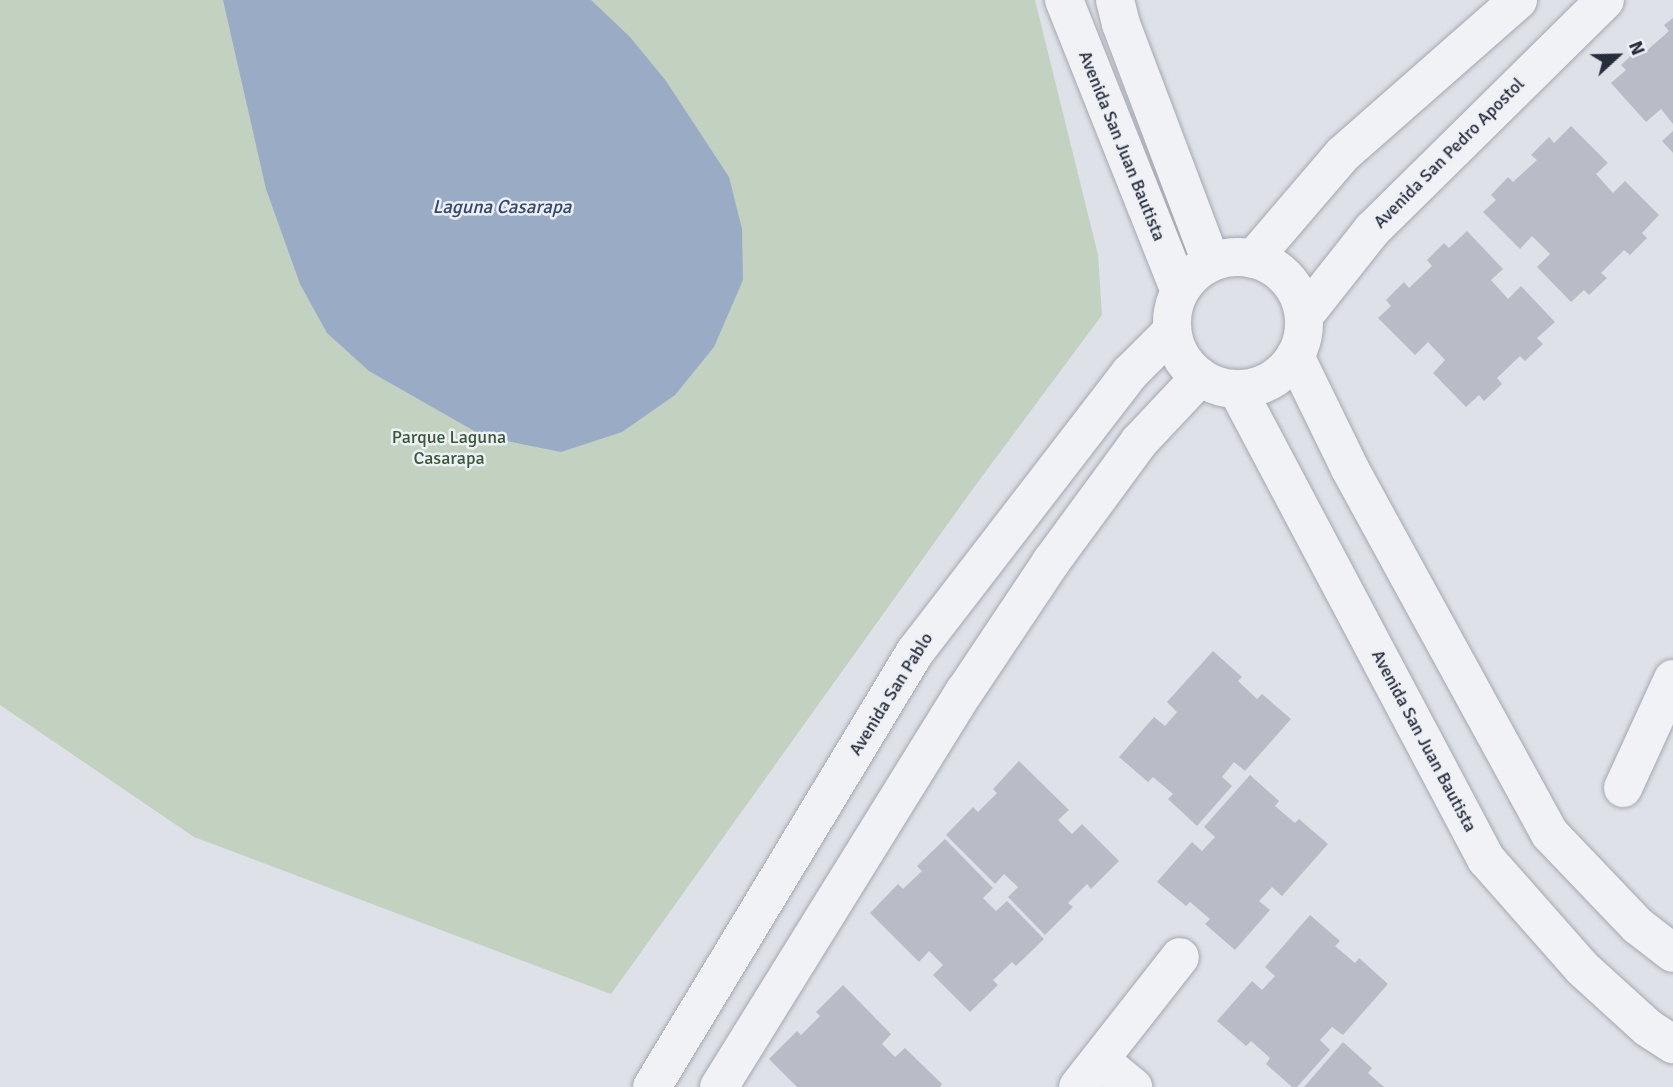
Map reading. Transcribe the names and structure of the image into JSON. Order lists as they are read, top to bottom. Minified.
{"streets":{"street":["Avenida San Juan Bautista","Avenida San Pedro Apostol","Avenida San Pablo"]},"crossings":[["Avenida San Juan Bautista","Avenida San Pedro Apostol"],["Avenida San Juan Bautista","Avenida San Pablo"],["Avenida San Pedro Apostol","Avenida San Pablo"]],"water":["Laguna Casarapa"],"parks":["Parque Laguna Casarapa"],"north":"right"}
